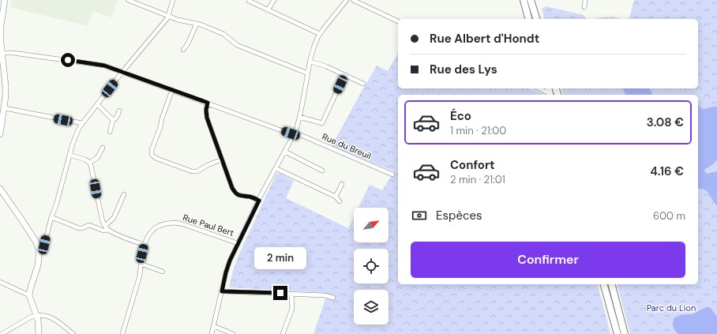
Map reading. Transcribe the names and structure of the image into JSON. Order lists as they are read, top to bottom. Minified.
{"streets":{"street":["Rue du Breuil","Rue Paul Bert"]},"parks":["Parc du Lion"],"north":"top right","page":{"banner":["Rue Albert d'Hondt","Rue des Lys"],"list":[{"name":"Éco","note":"1 min · 21:00","value":"3.08 €"},{"name":"Confort","note":"2 min · 21:01","value":"4.16 €"}],"pay":["Espèces","600 m"],"buttons":"Confirmer","bubble":"2 min"}}
